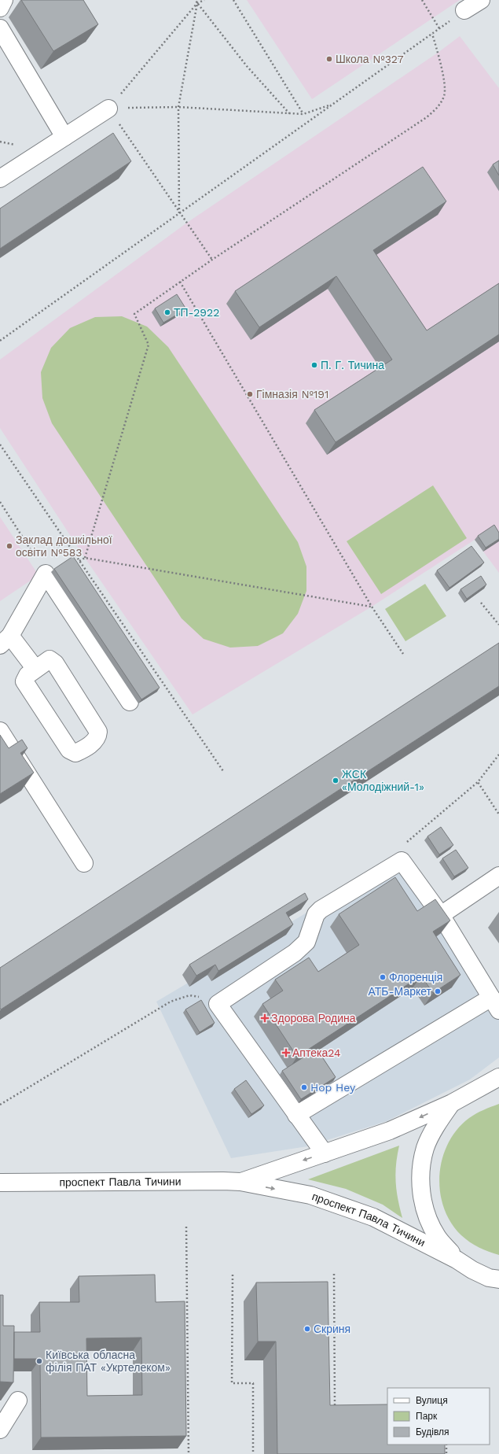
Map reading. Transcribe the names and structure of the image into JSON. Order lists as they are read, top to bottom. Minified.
{"streets":{"street":["проспект Павла Тичини"]},"places":{"other":["Школа №327","ТП-2922","П. Г. Тичина","Гімназія №191","Заклад дошкільної освіти №583","ЖСК «Молодіжний-1»","Флоренція","АТБ-Маркет","Hop Hey","Скриня","Київська обласна філія ПАТ «Укртелеком»"],"health":["Здорова Родина","Аптека24"]},"legend":["Вулиця","Парк","Будівля"]}
